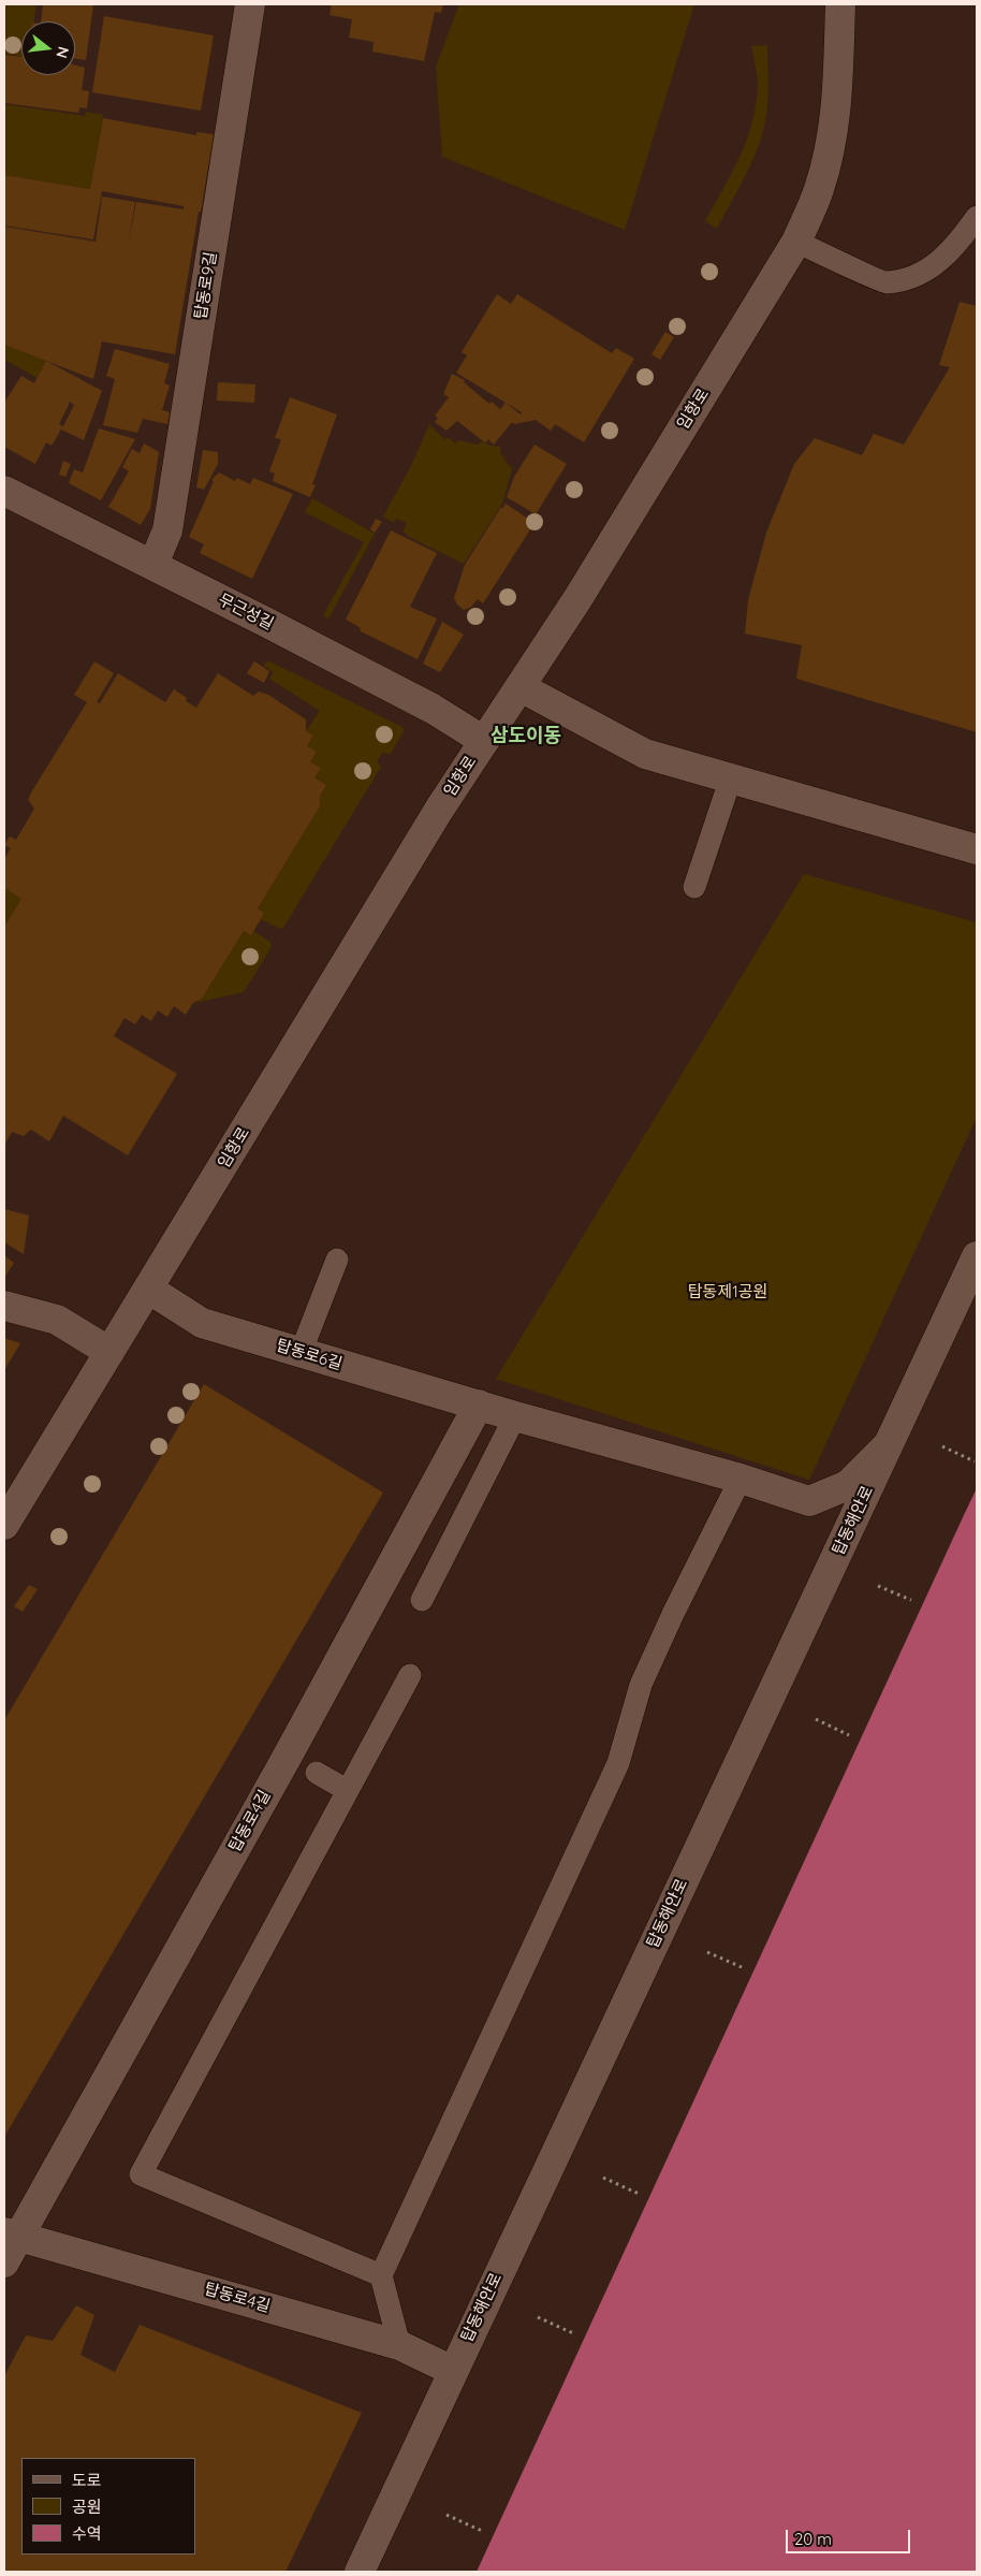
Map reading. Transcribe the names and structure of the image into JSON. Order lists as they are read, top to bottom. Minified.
{"streets":{"street":["탑동로9길","임항로","무근성길","탑동로6길","탑동해안로","탑동로4길"]},"crossings":[["탑동로9길","무근성길"],["임항로","무근성길"],["임항로","탑동로6길"],["탑동로6길","탑동해안로"],["탑동로6길","탑동로4길"],["탑동해안로","탑동로4길"]],"districts":["삼도이동"],"parks":["탑동제1공원"],"legend":["도로","공원","수역"],"scale_bar":"20 m","north":"right"}
